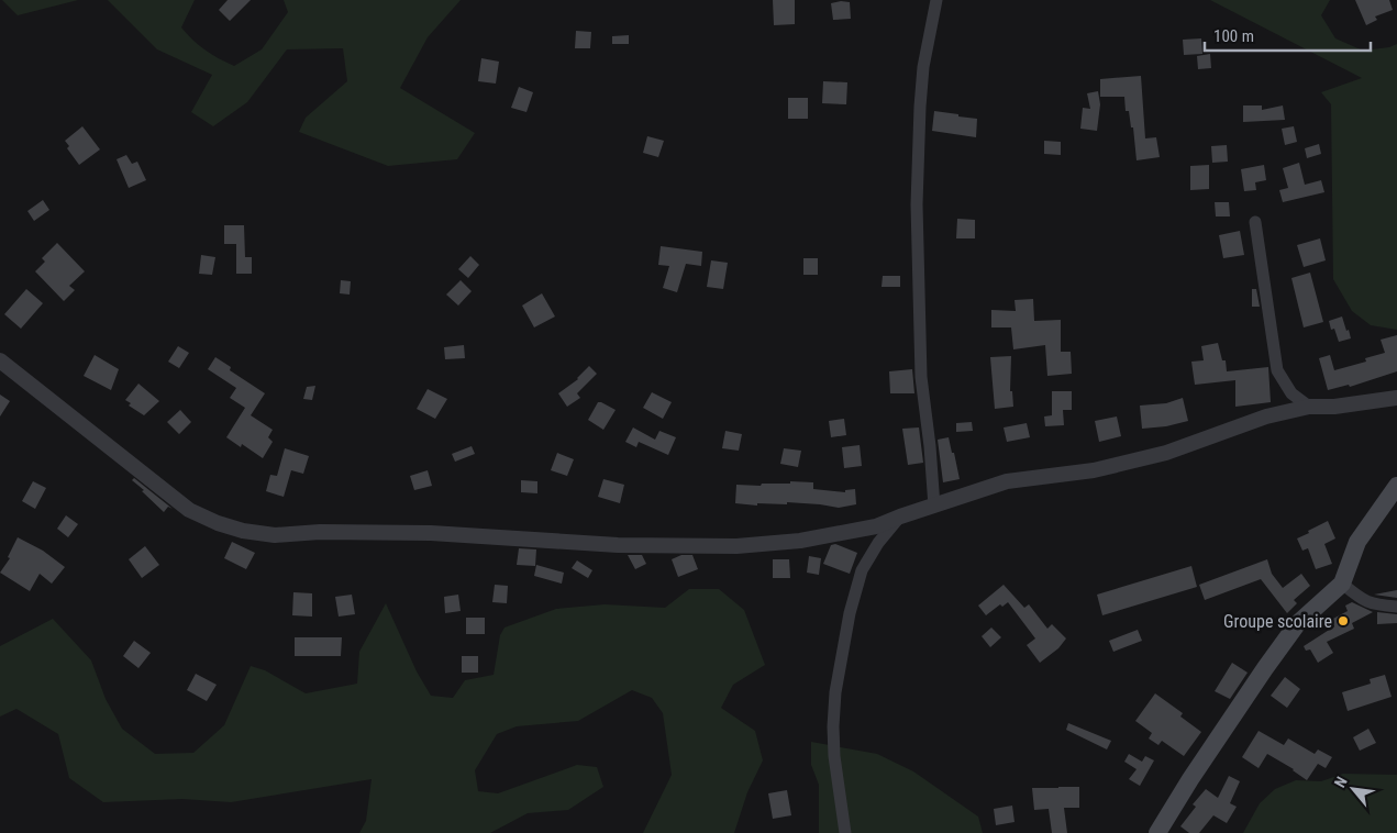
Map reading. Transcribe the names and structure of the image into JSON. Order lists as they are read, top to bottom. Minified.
{"places":["Groupe scolaire"],"scale_bar":"100 m","north":"top left"}
